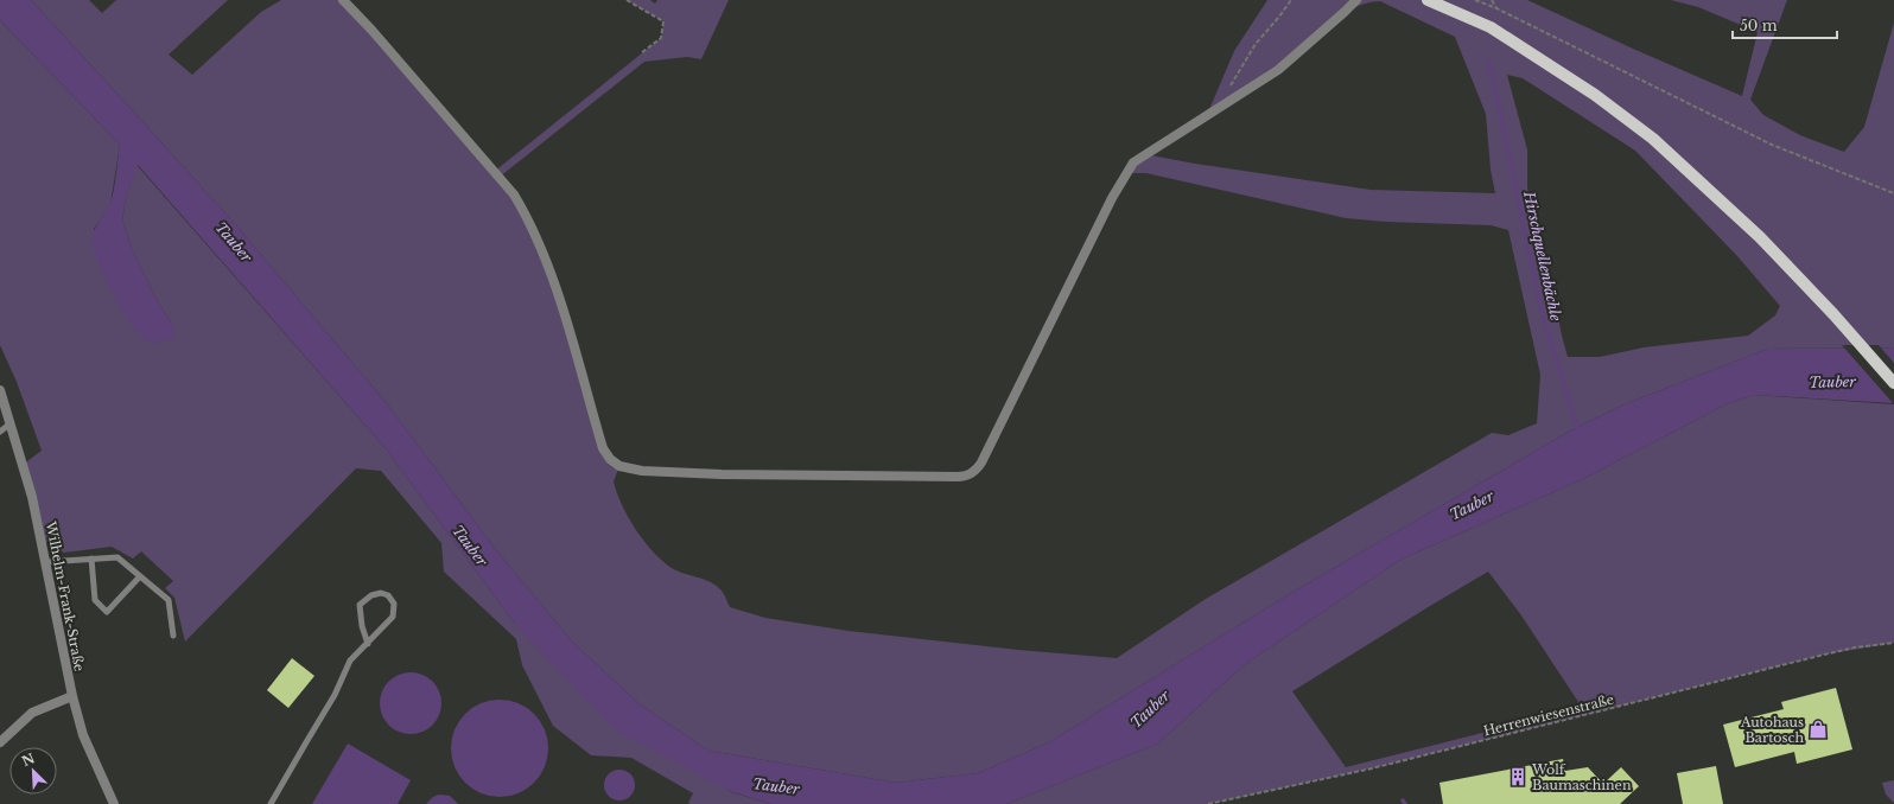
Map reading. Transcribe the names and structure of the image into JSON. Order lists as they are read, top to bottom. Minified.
{"streets":{"street":["Wilhelm-Frank-Straße"],"path":["Herrenwiesenstraße"]},"water":["Tauber","Hirschquellenbächle"],"places":{"shop":["Autohaus Bartosch"],"building":["Wolf Baumaschinen"]},"scale_bar":"50 m","north":"top left"}
